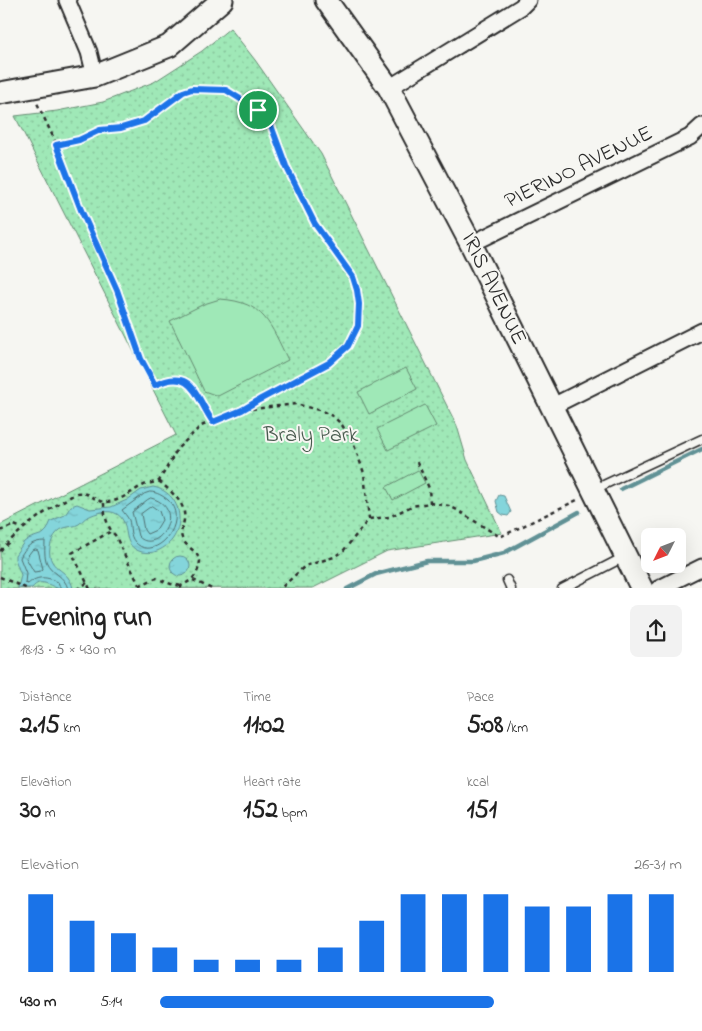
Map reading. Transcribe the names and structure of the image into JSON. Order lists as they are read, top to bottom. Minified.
{"streets":{"street":["PIERINO AVENUE","IRIS AVENUE"]},"crossings":[["PIERINO AVENUE","IRIS AVENUE"]],"parks":["Braly Park"],"north":"bottom left","page":{"heading":["Evening run","18:13 · 5 × 430 m"],"stats":[["Distance","2.15 km"],["Time","11:02"],["Pace","5:08 /km"],["Elevation","30 m"],["Heart rate","152 bpm"],["kcal","151"]],"chart":["Elevation","26–31 m"],"list":[{"name":"430 m","note":"5:14"}]}}
